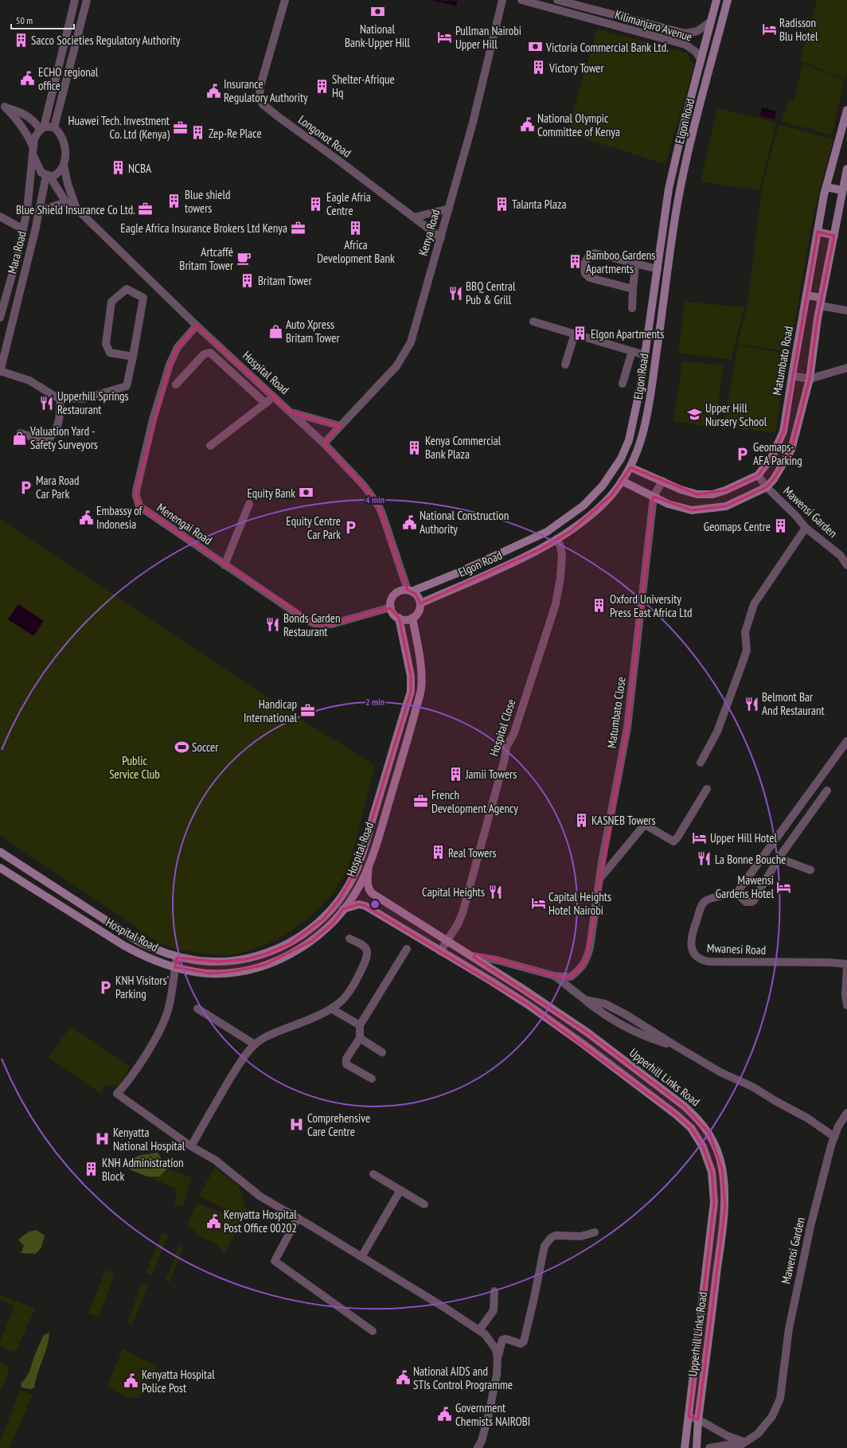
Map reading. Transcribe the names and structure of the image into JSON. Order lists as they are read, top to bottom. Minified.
{"streets":{"street":["Kilimanjaro Avenue","Elgon Road","Longonot Road","Kenya Road","Mara Road","Matumbato Road","Hospital Road","Mawensi Garden","Menengai Road","Matumbato Close","Hospital Close","Mwanesi Road","Upperhill Links Road"]},"crossings":[["Kilimanjaro Avenue","Elgon Road"],["Elgon Road","Matumbato Road"],["Elgon Road","Hospital Road"],["Elgon Road","Menengai Road"],["Elgon Road","Hospital Close"],["Longonot Road","Kenya Road"],["Kenya Road","Hospital Road"],["Matumbato Road","Mawensi Garden"],["Matumbato Road","Matumbato Close"],["Hospital Road","Menengai Road"],["Hospital Close","Upperhill Links Road"]],"parks":["Public Service Club"],"places":{"bank":["National Bank-Upper Hill","Victoria Commercial Bank Ltd.","Equity Bank"],"hotel":["Radisson Blu Hotel","Pullman Nairobi Upper Hill","Upper Hill Hotel","Mawensi Gardens Hotel","Capital Heights Hotel Nairobi"],"building":["Sacco Societies Regulatory Authority","Victory Tower","Shelter-Afrique Hq","Zep-Re Place","NCBA","Blue shield towers","Eagle Afria Centre","Talanta Plaza","Africa Development Bank","Bamboo Gardens Apartments","Britam Tower","Elgon Apartments","Kenya Commercial Bank Plaza","Geomaps Centre","Oxford University Press East Africa Ltd","Jamii Towers","KASNEB Towers","Real Towers","KNH Administration Block"],"public building":["ECHO regional office","Insurance Regulatory Authority","National Olympic Committee of Kenya","Embassy of Indonesia","National Construction Authority","Kenyatta Hospital Post Office 00202","National AIDS and STIs Control Programme","Kenyatta Hospital Police Post","Government Chemists NAIROBI"],"office":["Huawei Tech. Investment Co. Ltd (Kenya)","Blue Shield Insurance Co Ltd.","Eagle Africa Insurance Brokers Ltd Kenya","Handicap International","French Development Agency"],"cafe":["Artcaffé Britam Tower"],"restaurant":["BBQ Central Pub & Grill","Upperhill Springs Restaurant","Bonds Garden Restaurant","Belmont Bar And Restaurant","La Bonne Bouche","Capital Heights"],"shop":["Auto Xpress Britam Tower","Valuation Yard - Safety Surveyors"],"school or university":["Upper Hill Nursery School"],"parking":["Geomaps- AFA Parking","Mara Road Car Park","Equity Centre Car Park","KNH Visitors' Parking"],"sports":["Soccer"],"hospital":["Comprehensive Care Centre","Kenyatta National Hospital"]},"scale_bar":"50 m","rings":["4 min","2 min"]}
